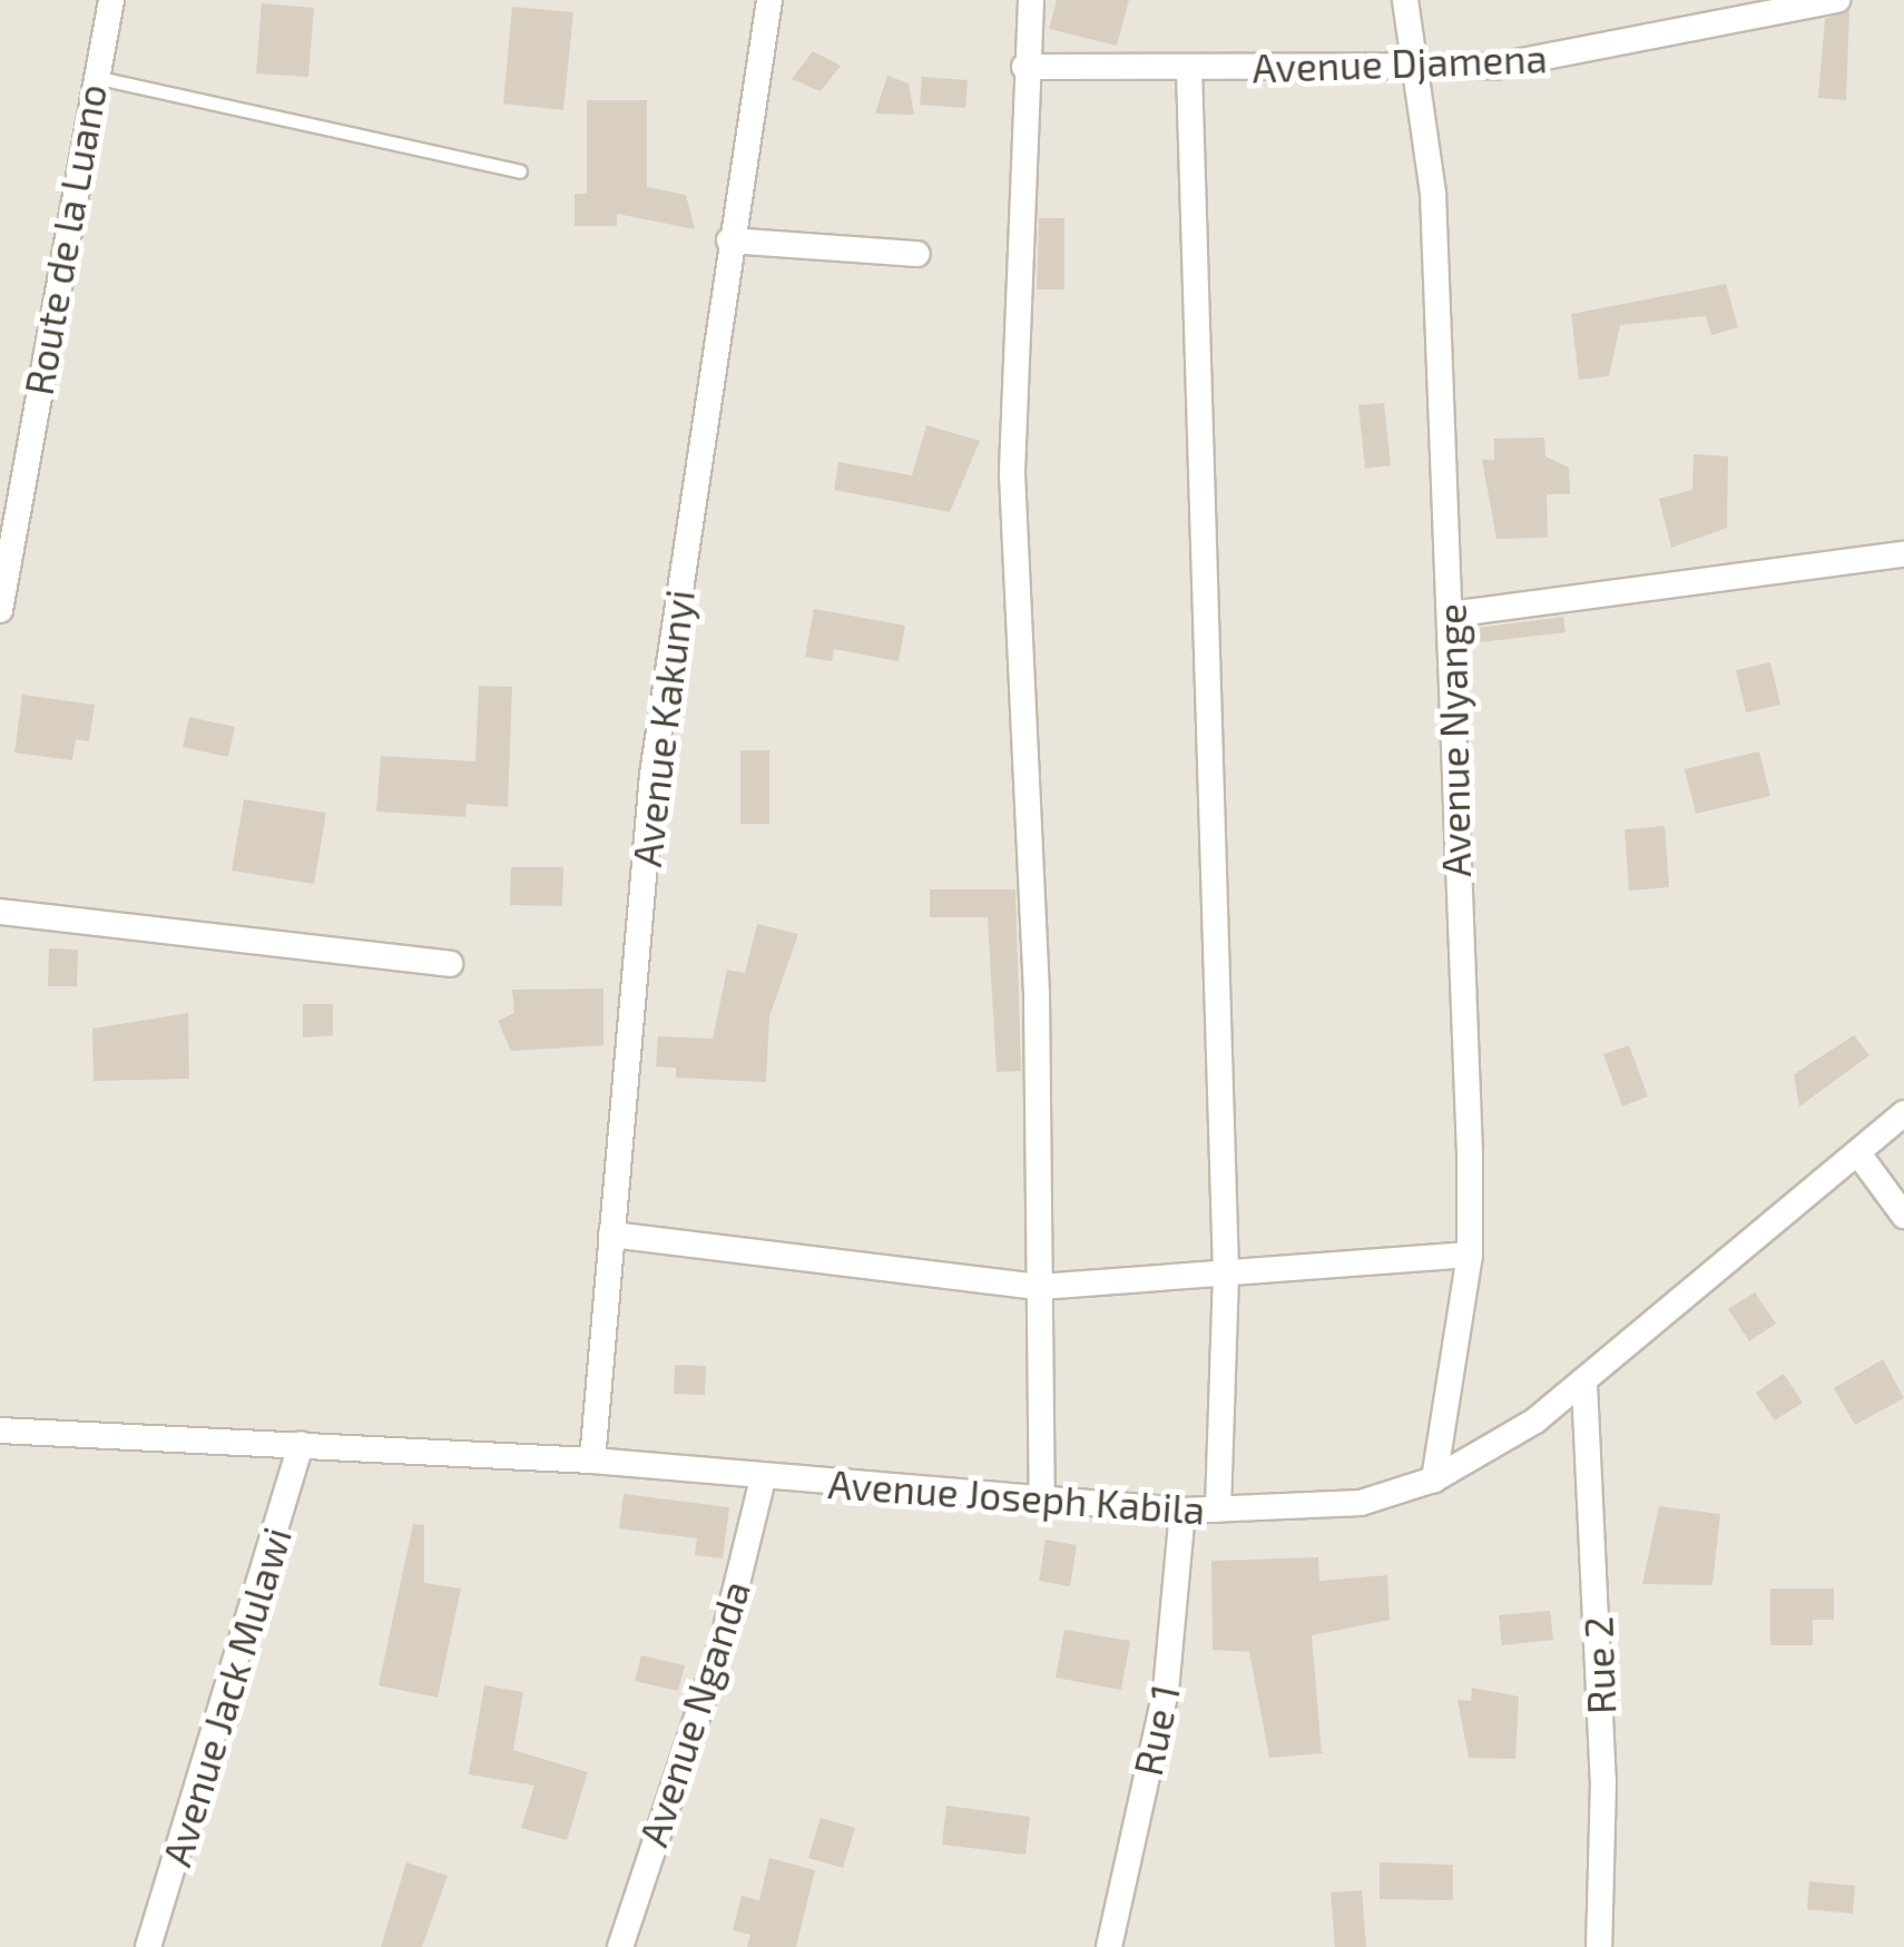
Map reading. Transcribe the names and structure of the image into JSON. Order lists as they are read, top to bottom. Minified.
{"streets":{"street":["Avenue Djamena","Route de la Luano","Avenue Kakunyi","Avenue Nyange","Avenue Joseph Kabila","Rue 2","Avenue Jack Mulawi","Avenue Nganda","Rue 1"]},"crossings":[["Avenue Djamena","Avenue Nyange"],["Avenue Kakunyi","Avenue Joseph Kabila"],["Avenue Nyange","Avenue Joseph Kabila"],["Avenue Joseph Kabila","Rue 2"],["Avenue Joseph Kabila","Avenue Jack Mulawi"],["Avenue Joseph Kabila","Avenue Nganda"],["Avenue Joseph Kabila","Rue 1"]]}
